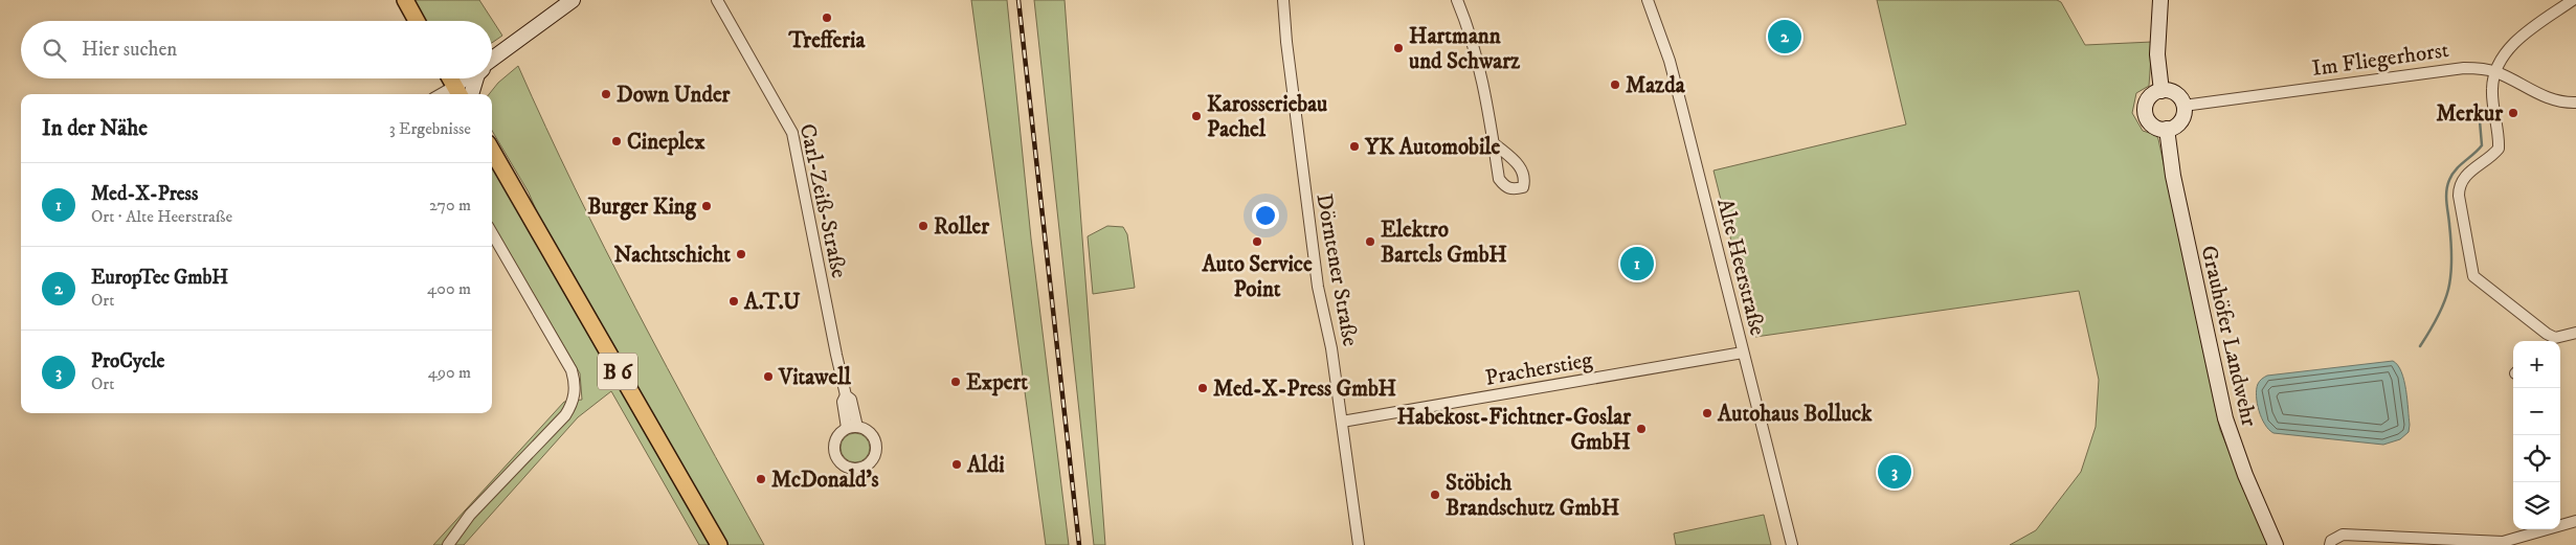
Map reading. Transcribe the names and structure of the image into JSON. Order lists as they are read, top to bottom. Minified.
{"streets":{"main road":["B 6"],"street":["Im Fliegerhorst","Carl-Zeiß-Straße","Alte Heerstraße","Dörntener Straße","Grauhöfer Landwehr","Pracherstieg"]},"crossings":[["Im Fliegerhorst","Grauhöfer Landwehr"],["Alte Heerstraße","Pracherstieg"],["Dörntener Straße","Pracherstieg"]],"places":["Trefferia","Hartmann und Schwarz","Mazda","Down Under","Merkur","Karosseriebau Pachel","Cineplex","YK Automobile","Burger King","Roller","Auto Service Point","Elektro Bartels GmbH","Nachtschicht","A.T.U","Vitawell","Expert","Med-X-Press GmbH","Autohaus Bolluck","Habekost-Fichtner-Goslar GmbH","Aldi","McDonald's","Stöbich Brandschutz GmbH"],"page":{"pins":["2","1","3"],"search":"Hier suchen","heading":["In der Nähe","3 Ergebnisse"],"list":[{"mark":"1","name":"Med-X-Press","note":"Ort · Alte Heerstraße","value":"270 m"},{"mark":"2","name":"EuropTec GmbH","note":"Ort","value":"400 m"},{"mark":"3","name":"ProCycle","note":"Ort","value":"490 m"}],"map_buttons":["+","−"]}}
